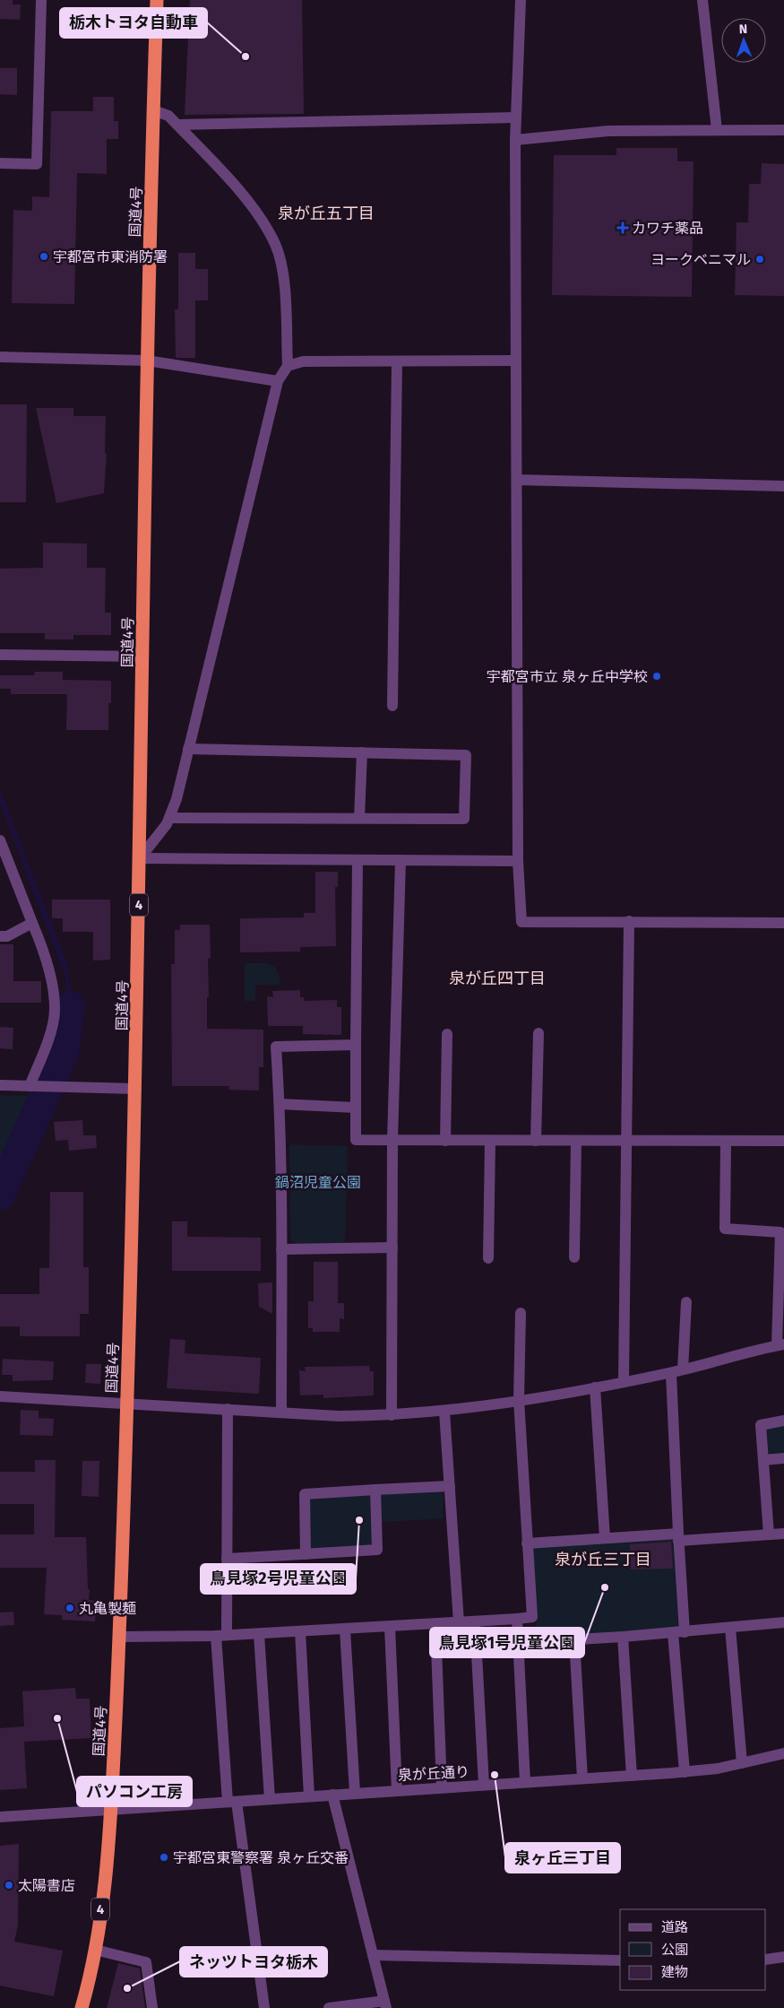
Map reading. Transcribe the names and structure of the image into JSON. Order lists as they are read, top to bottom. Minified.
{"streets":{"highway":["国道4号","4"],"street":["泉が丘通り"]},"crossings":[["国道4号","泉が丘通り"]],"districts":["泉が丘五丁目","泉が丘四丁目","泉が丘三丁目"],"parks":["鍋沼児童公園"],"places":{"other":["栃木トヨタ自動車","宇都宮市東消防署","ヨークベニマル","宇都宮市立 泉ヶ丘中学校","鳥見塚2号児童公園","鳥見塚1号児童公園","丸亀製麺","パソコン工房","泉ヶ丘三丁目","宇都宮東警察署 泉ヶ丘交番","太陽書店","ネッツトヨタ栃木"],"health":["カワチ薬品"]},"legend":["道路","公園","建物"],"north":"top"}
